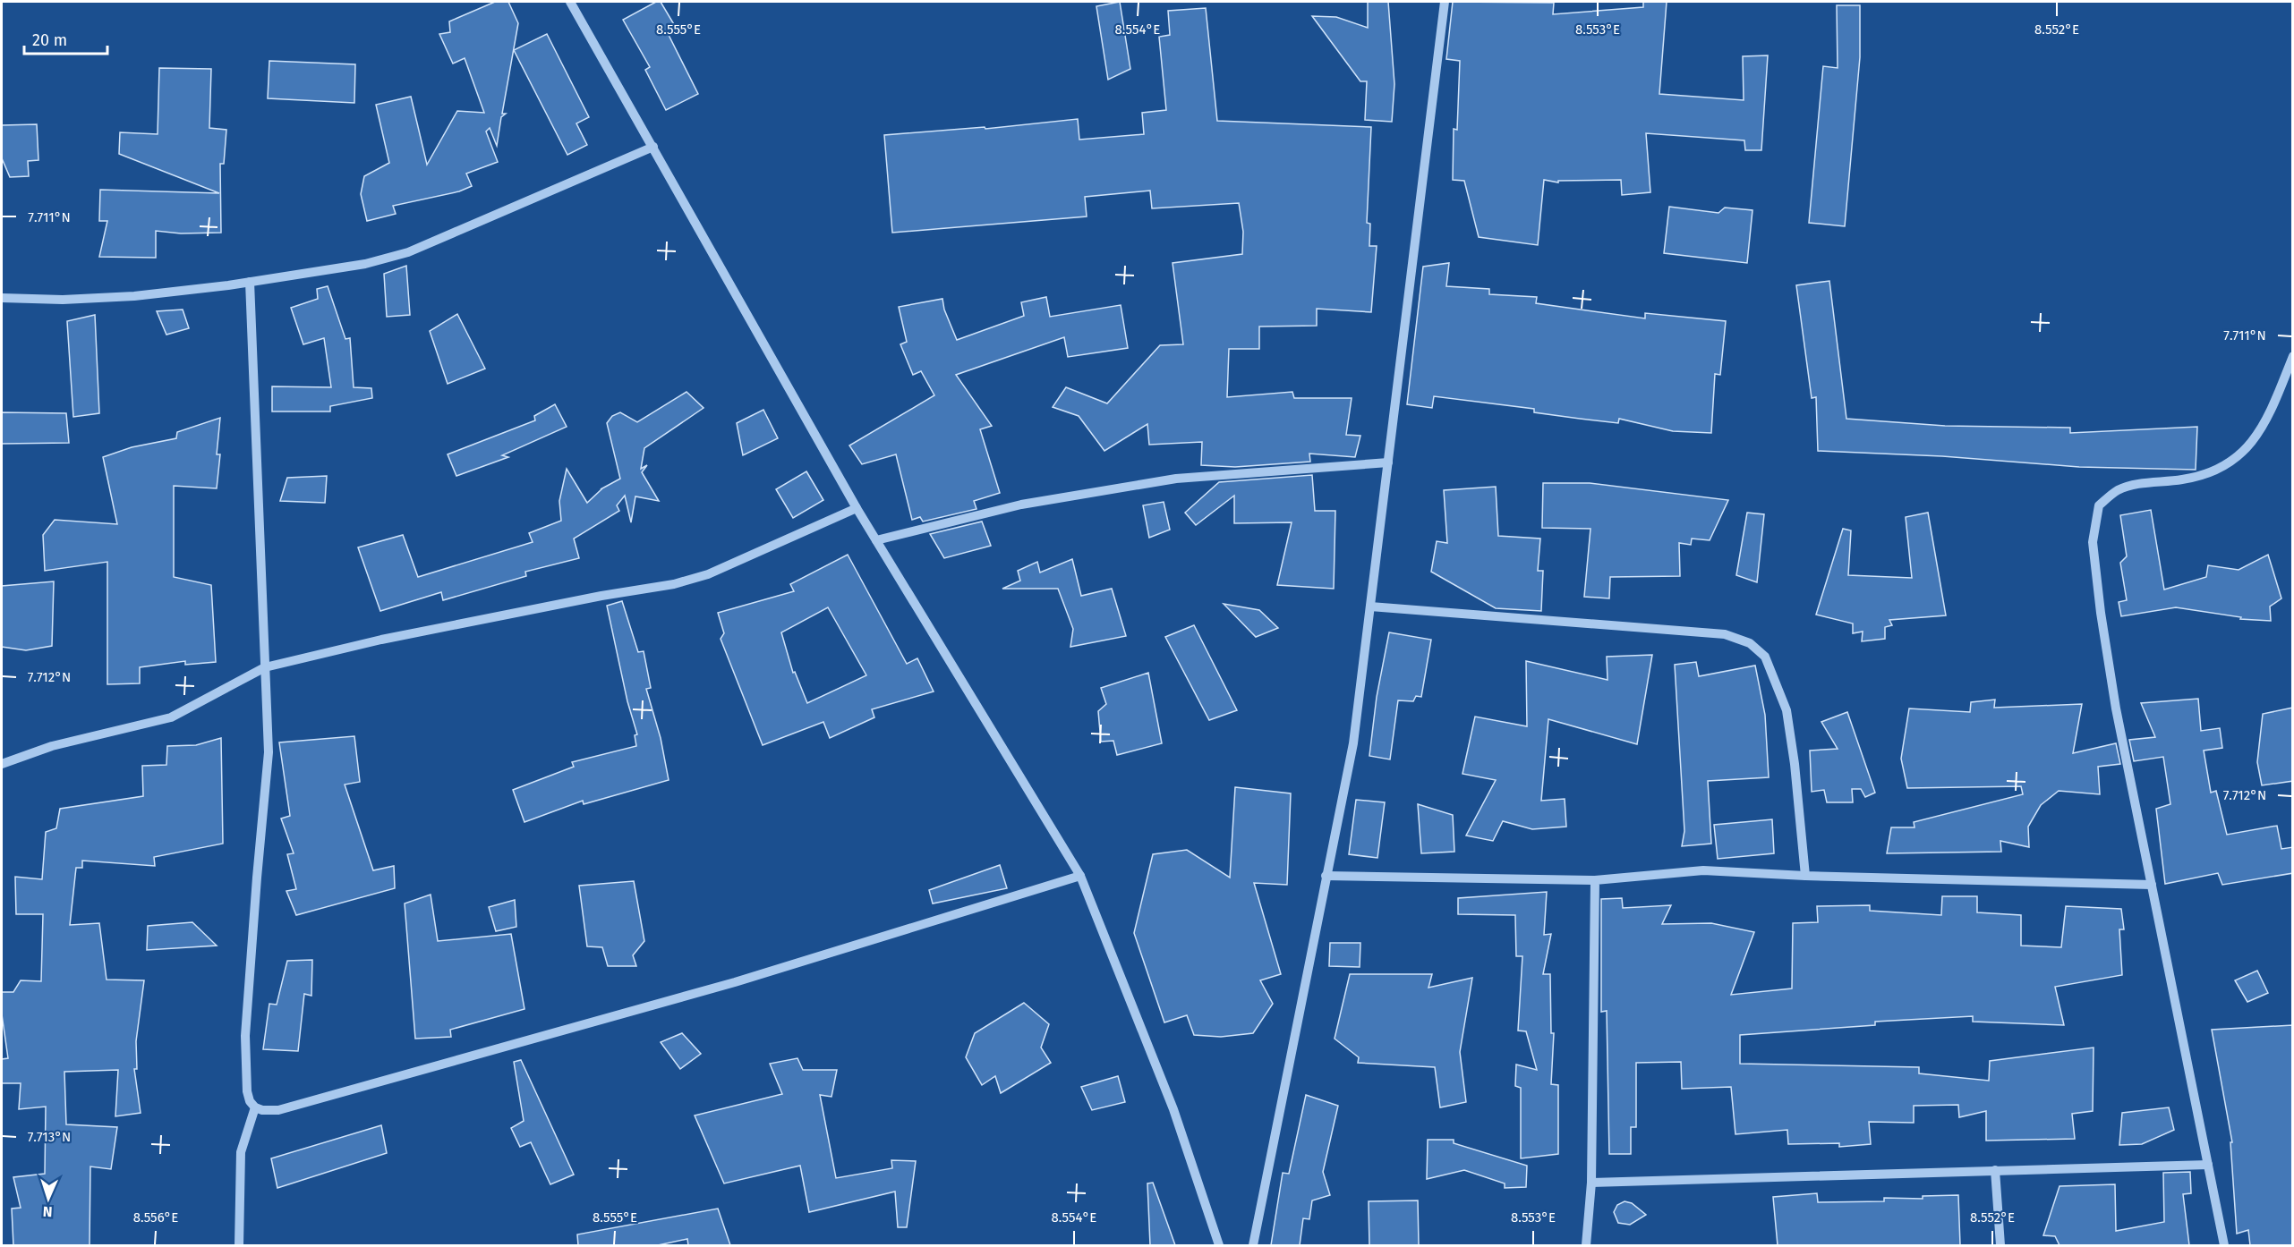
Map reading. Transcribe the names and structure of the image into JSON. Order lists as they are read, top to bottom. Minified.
{"scale_bar":"20 m","north":"bottom","coordinates":["8.555°E","8.554°E","8.553°E","8.552°E","7.711°N","7.712°N","7.713°N","8.556°E"]}
